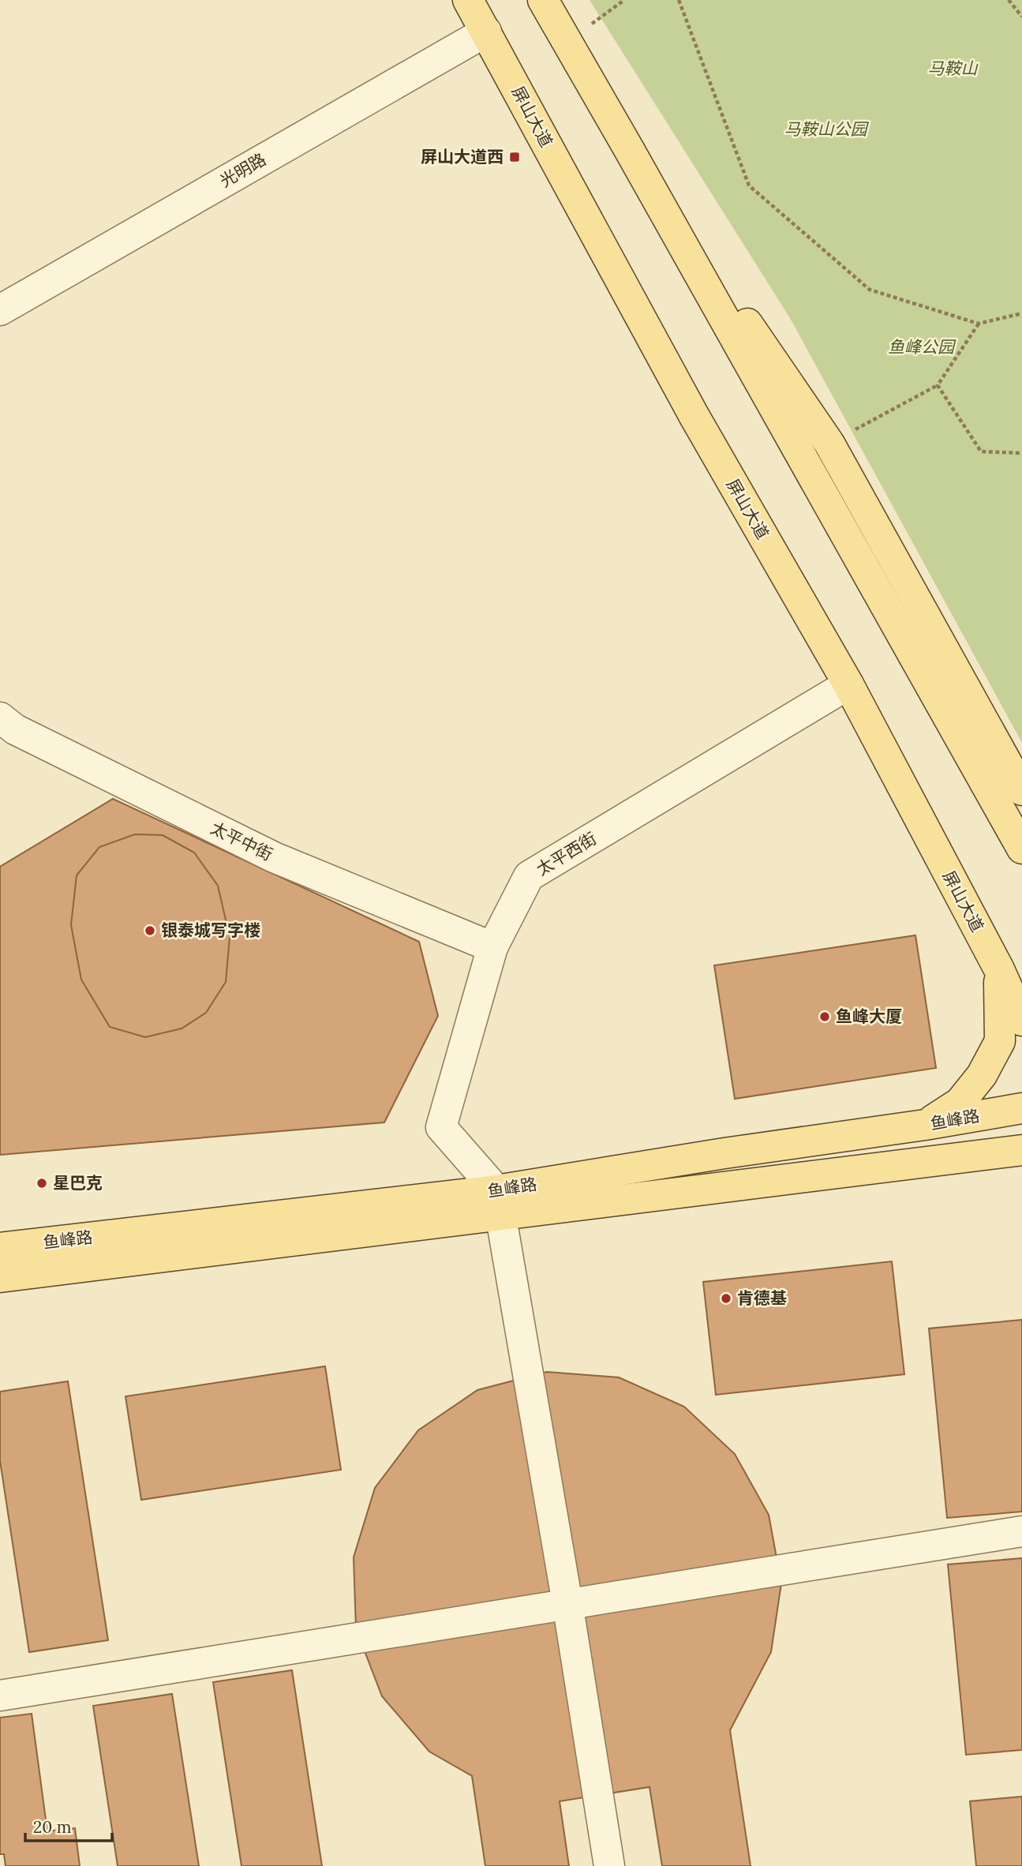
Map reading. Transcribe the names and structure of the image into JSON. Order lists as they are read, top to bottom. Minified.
{"streets":{"main road":["屏山大道","鱼峰路"],"street":["光明路","太平中街","太平西街"]},"crossings":[["屏山大道","光明路"],["屏山大道","太平西街"],["太平中街","太平西街"],["太平西街","鱼峰路"]],"parks":["马鞍山","马鞍山公园","鱼峰公园"],"places":{"transit":["屏山大道西"],"other":["银泰城写字楼","鱼峰大厦","星巴克","肯德基"]},"scale_bar":"20 m"}
